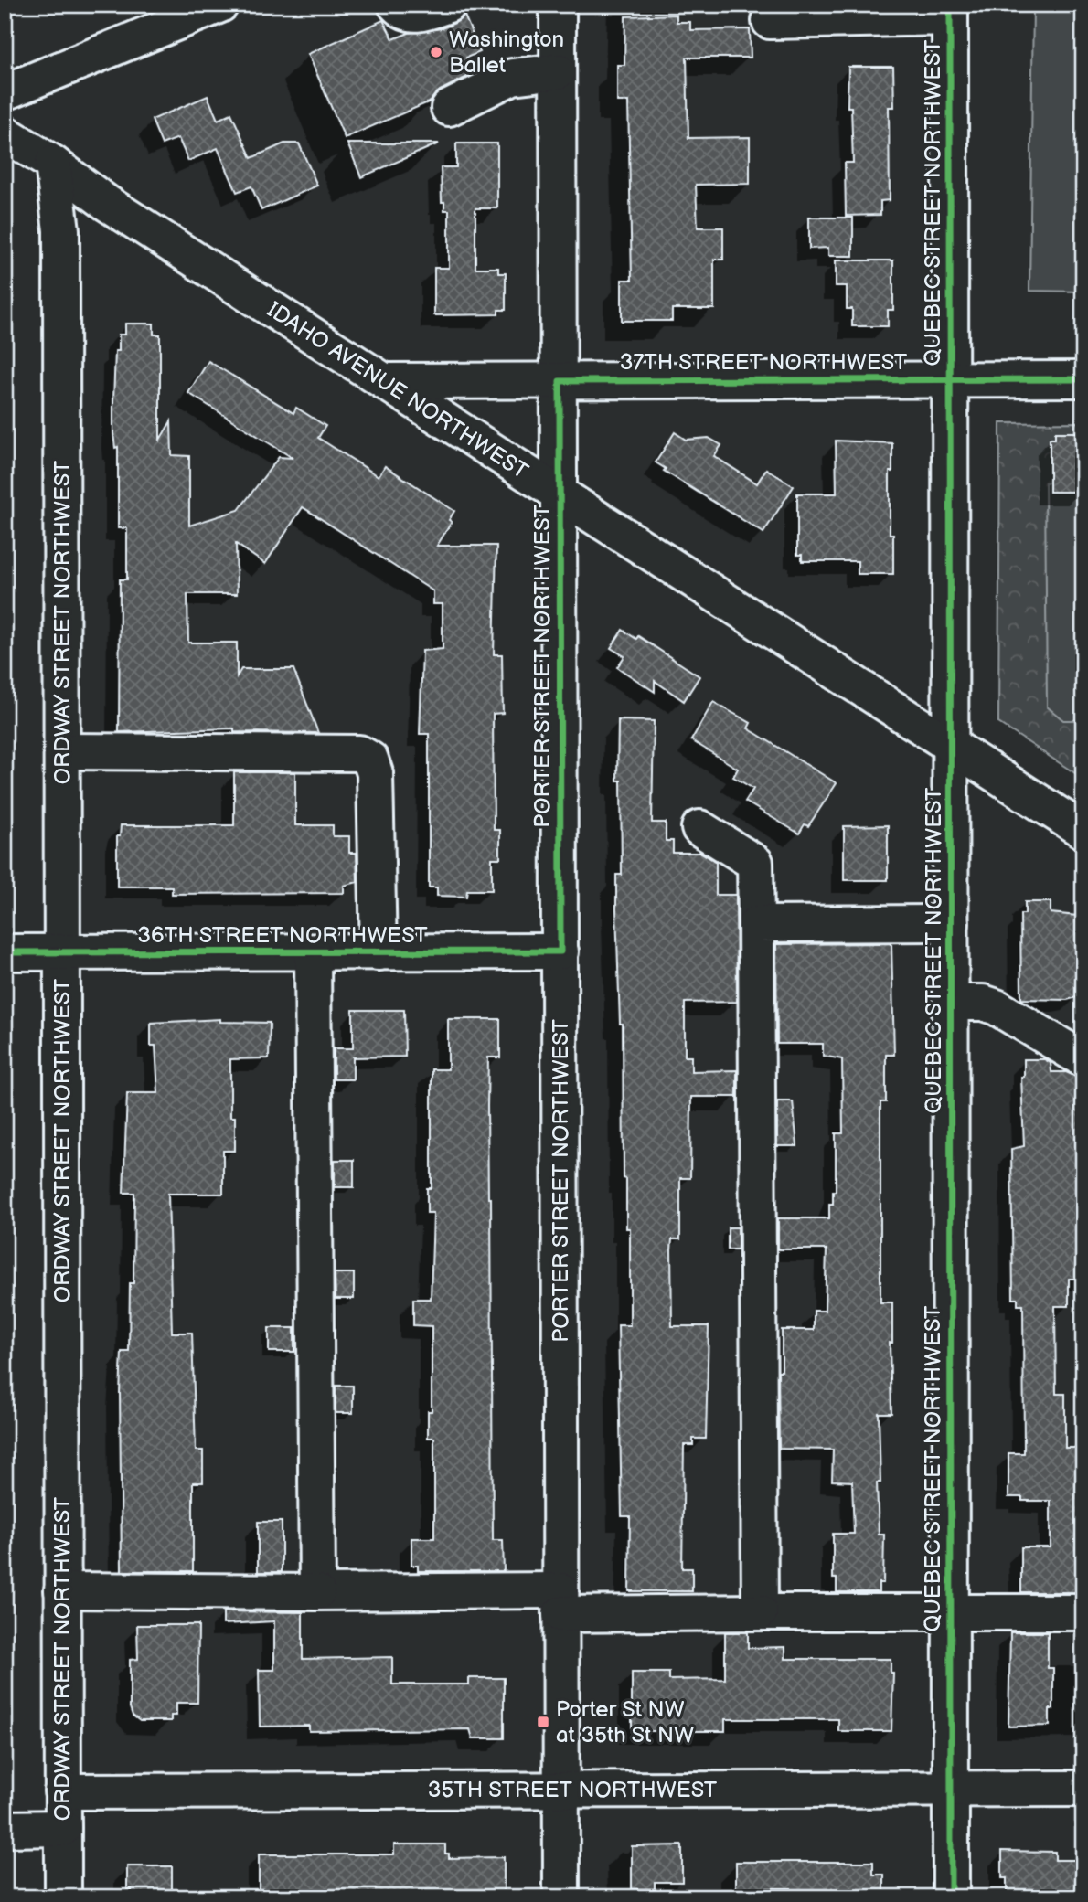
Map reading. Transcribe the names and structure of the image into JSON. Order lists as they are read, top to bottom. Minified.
{"streets":{"street":["QUEBEC STREET NORTHWEST","37TH STREET NORTHWEST","IDAHO AVENUE NORTHWEST","ORDWAY STREET NORTHWEST","PORTER STREET NORTHWEST","36TH STREET NORTHWEST","35TH STREET NORTHWEST"]},"crossings":[["QUEBEC STREET NORTHWEST","37TH STREET NORTHWEST"],["QUEBEC STREET NORTHWEST","IDAHO AVENUE NORTHWEST"],["QUEBEC STREET NORTHWEST","35TH STREET NORTHWEST"],["37TH STREET NORTHWEST","IDAHO AVENUE NORTHWEST"],["37TH STREET NORTHWEST","PORTER STREET NORTHWEST"],["IDAHO AVENUE NORTHWEST","ORDWAY STREET NORTHWEST"],["IDAHO AVENUE NORTHWEST","PORTER STREET NORTHWEST"],["ORDWAY STREET NORTHWEST","36TH STREET NORTHWEST"],["ORDWAY STREET NORTHWEST","35TH STREET NORTHWEST"],["PORTER STREET NORTHWEST","36TH STREET NORTHWEST"],["PORTER STREET NORTHWEST","35TH STREET NORTHWEST"]],"places":{"other":["Washington Ballet"],"transit":["Porter St NW at 35th St NW"]}}
